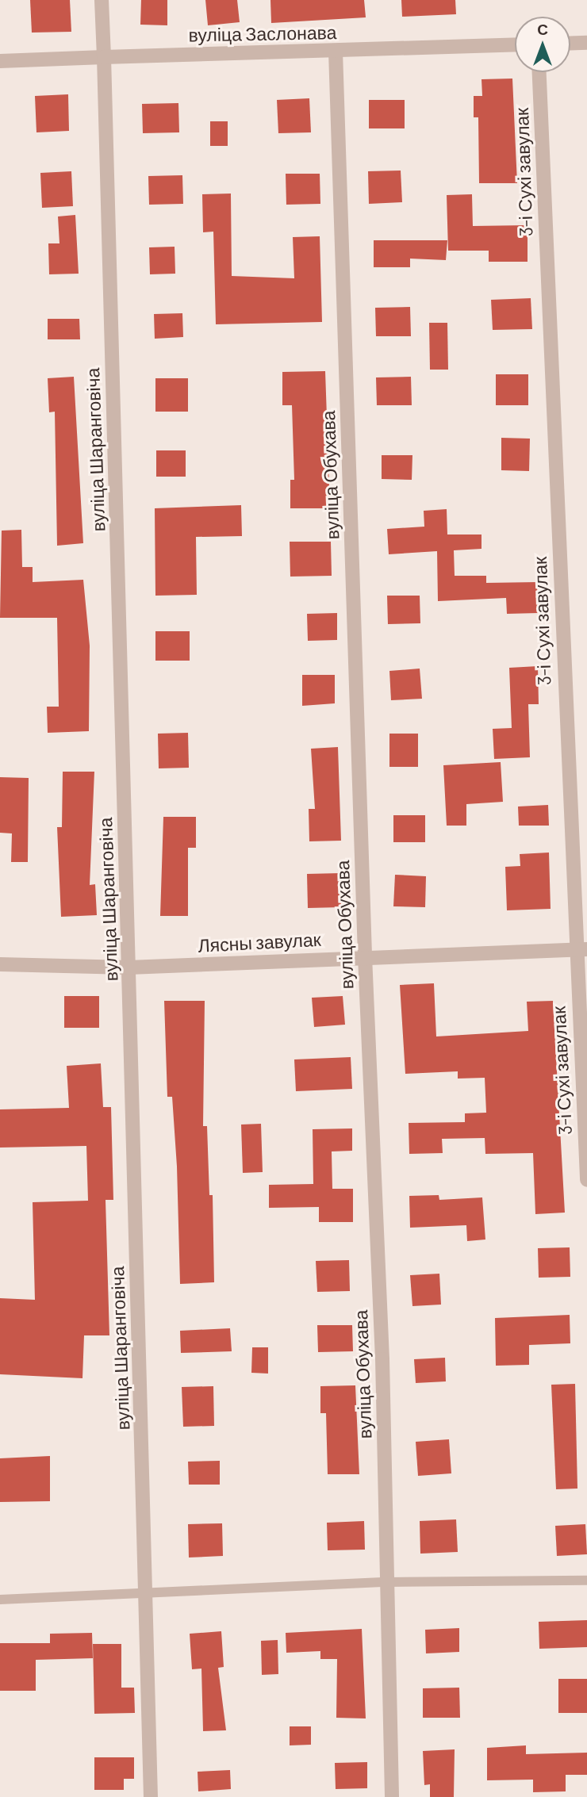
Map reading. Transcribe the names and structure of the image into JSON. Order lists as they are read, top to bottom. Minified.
{"streets":{"street":["вуліца Заслонава","3-і Сухі завулак","вуліца Шаранговіча","вуліца Обухава","Лясны завулак"]},"crossings":[["вуліца Заслонава","вуліца Шаранговіча"],["вуліца Заслонава","вуліца Обухава"],["3-і Сухі завулак","Лясны завулак"],["вуліца Шаранговіча","Лясны завулак"],["вуліца Обухава","Лясны завулак"]],"north":"top"}
